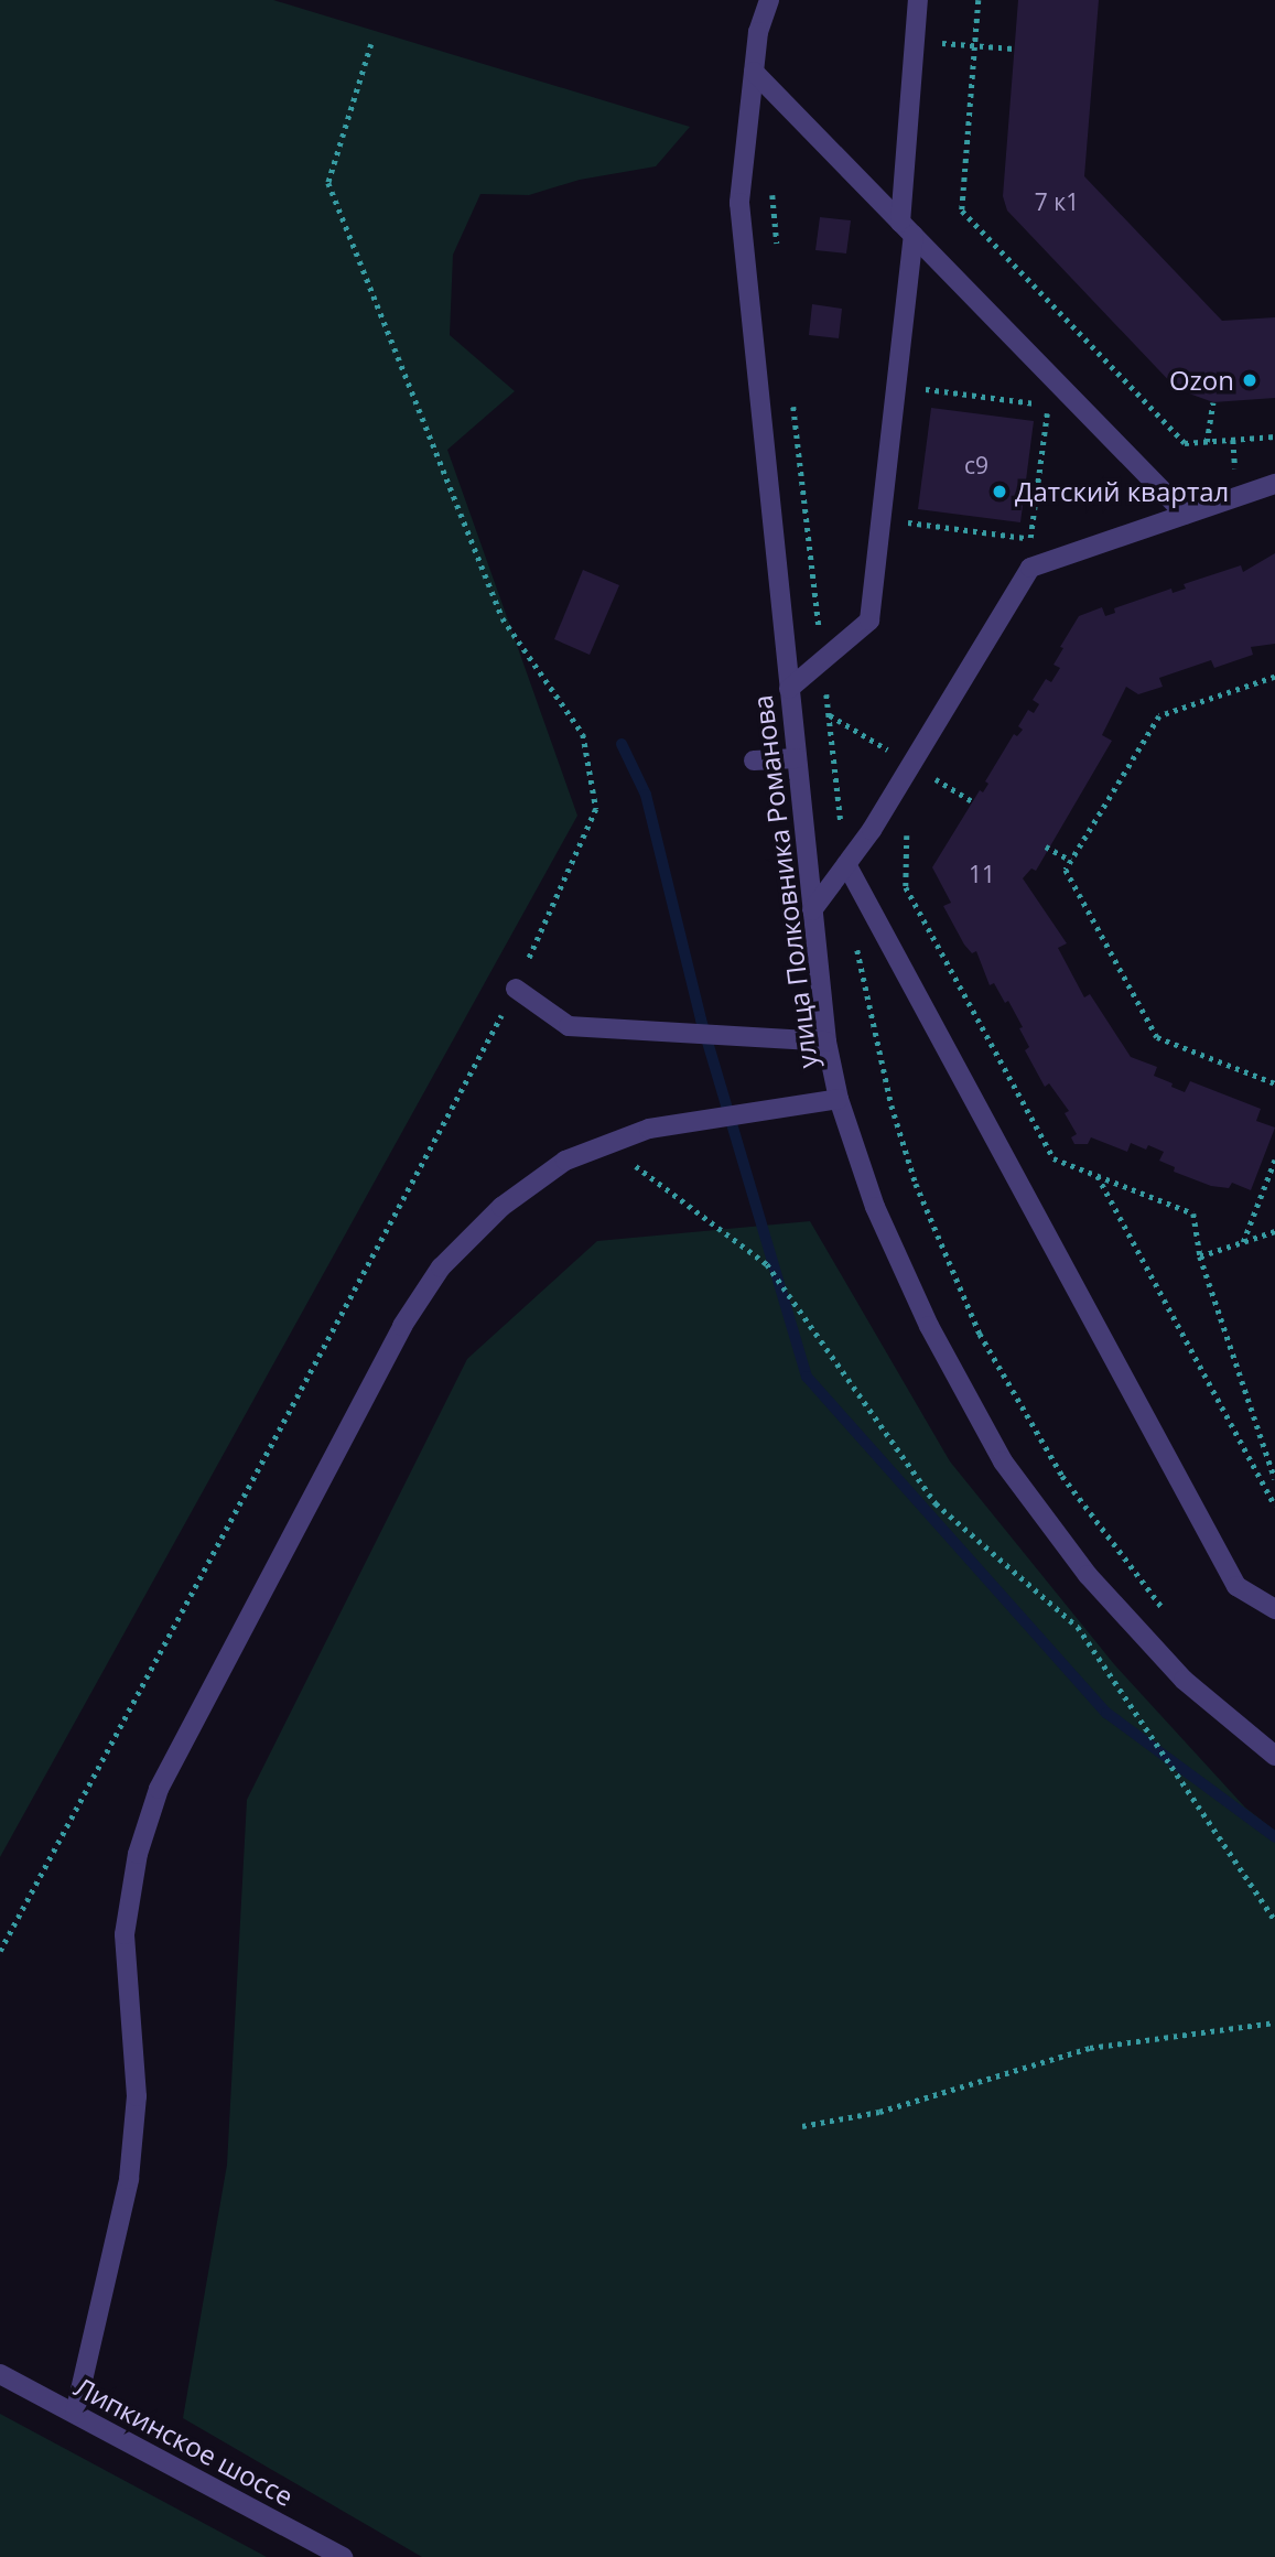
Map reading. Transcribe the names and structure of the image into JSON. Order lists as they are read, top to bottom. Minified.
{"streets":{"street":["улица Полковника Романова","Липкинское шоссе"]},"places":["Ozon","Датский квартал"],"house_numbers":["7 к1","с9","11"]}
